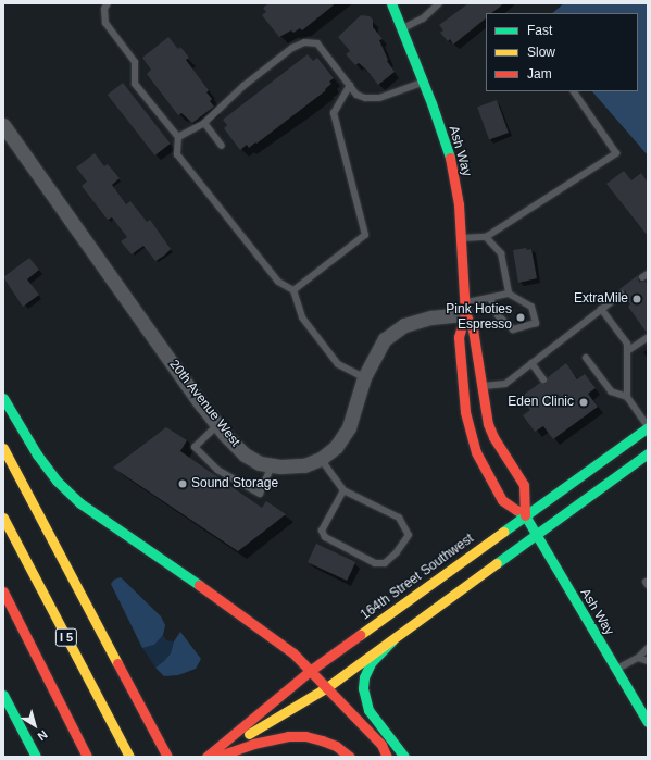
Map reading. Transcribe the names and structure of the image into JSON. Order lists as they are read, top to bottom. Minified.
{"streets":{"main road":["Ash Way","164th Street Southwest","I 5"],"street":["20th Avenue West"]},"crossings":[["Ash Way","20th Avenue West"],["Ash Way","164th Street Southwest"]],"places":["ExtraMile","Pink Hoties Espresso","Eden Clinic","Sound Storage"],"legend":["Fast","Slow","Jam"],"north":"bottom right"}
